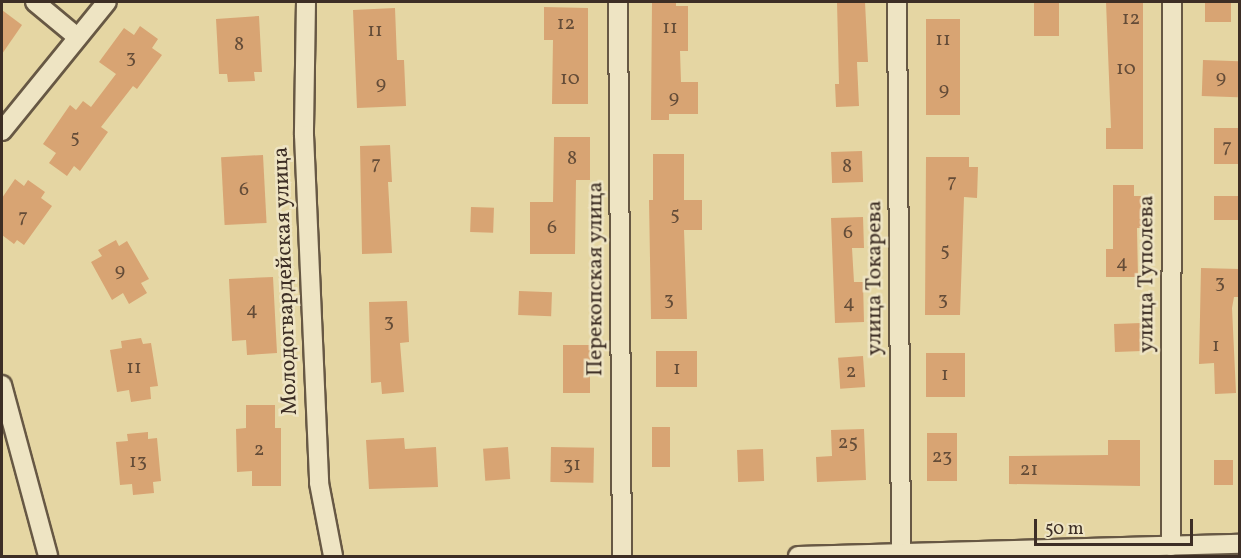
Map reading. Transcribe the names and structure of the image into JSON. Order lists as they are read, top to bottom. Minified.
{"streets":{"street":["улица Туполева","улица Токарева","Перекопская улица","Молодогвардейская улица"]},"house_numbers":["12","12","11","11","11","8","3","10","9","10","9","9","9","5","7","8","7","8","7","6","5","7","6","6","5","4","9","3","3","3","4","4","3","1","11","1","2","1","25","2","23","13","31","21"],"scale_bar":"50 m"}
